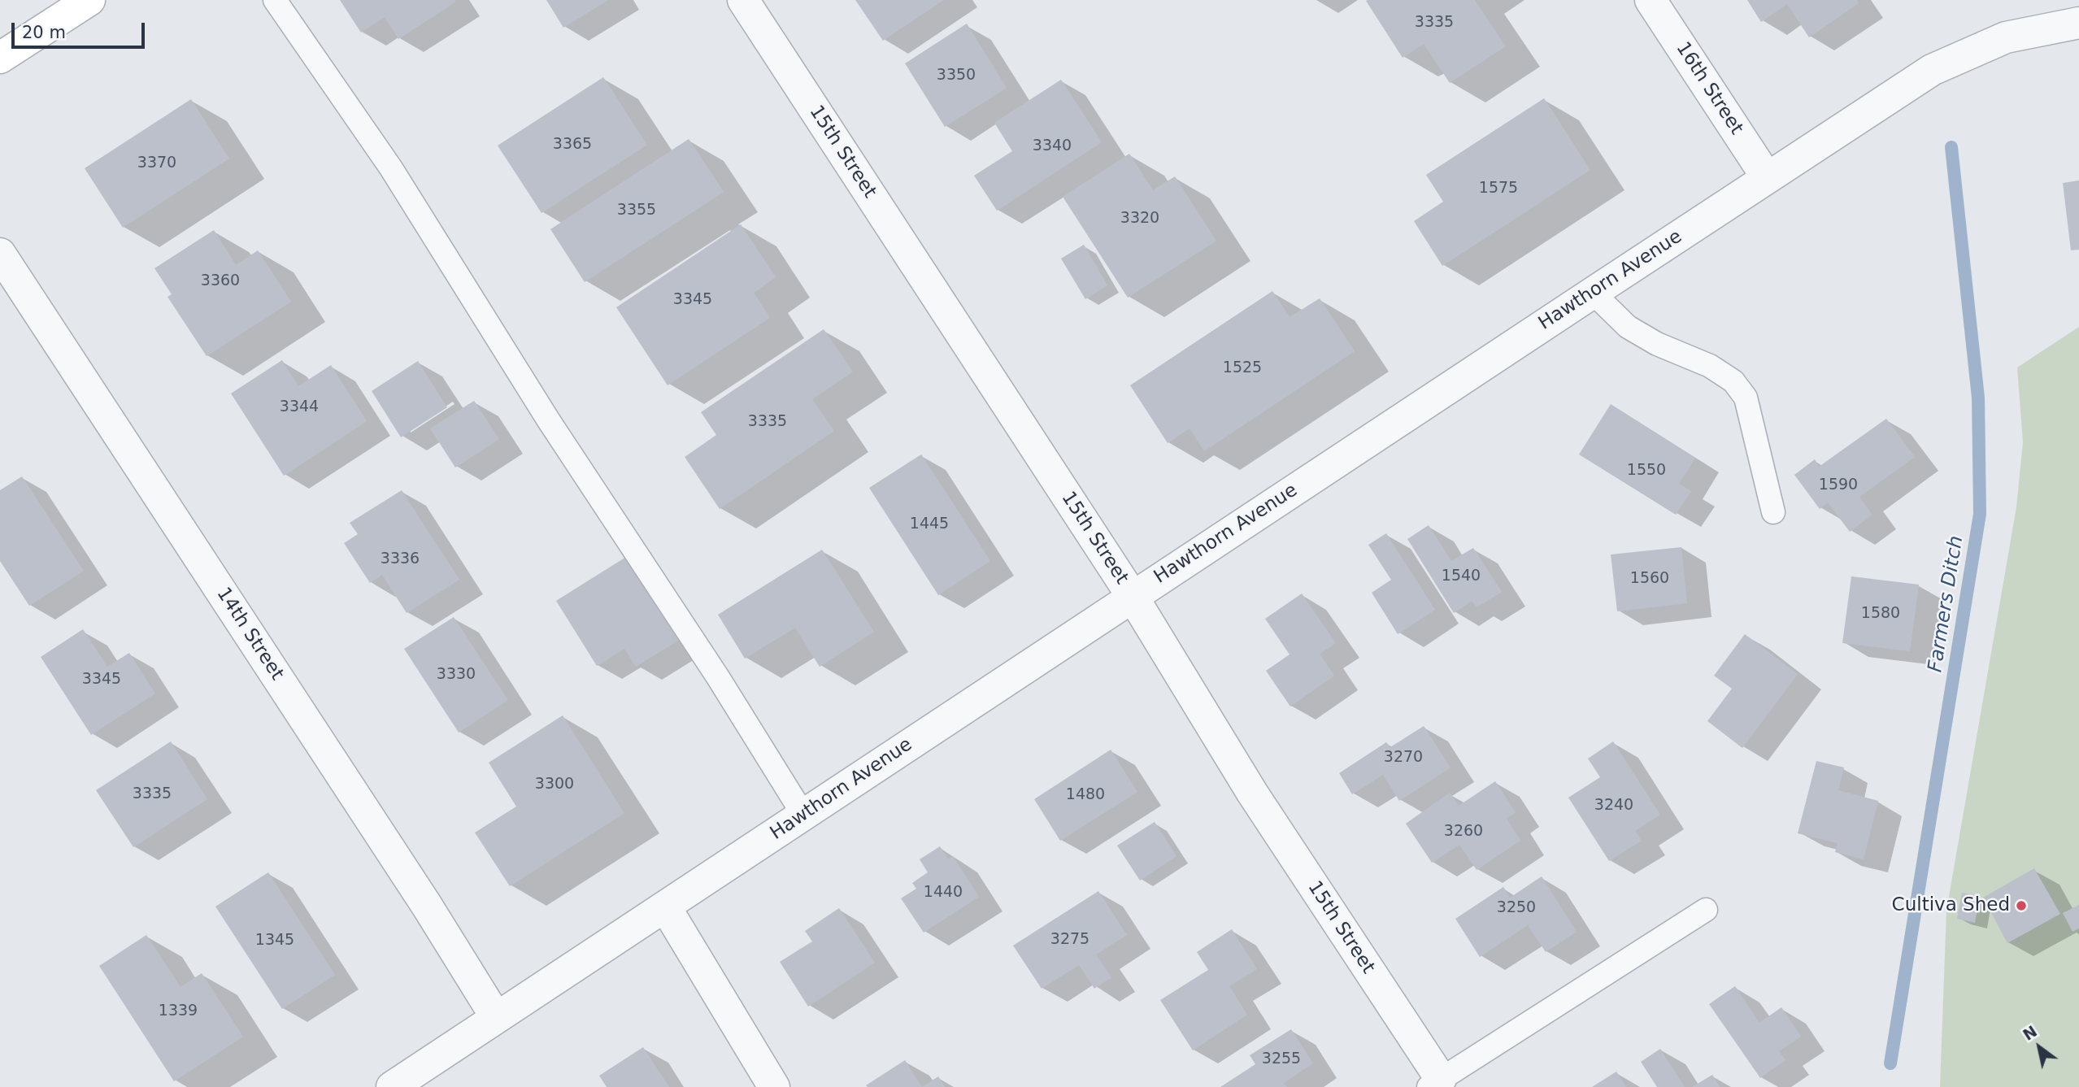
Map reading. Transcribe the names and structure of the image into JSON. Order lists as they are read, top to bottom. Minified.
{"streets":{"street":["16th Street","15th Street","Hawthorn Avenue","14th Street"]},"crossings":[["16th Street","Hawthorn Avenue"],["15th Street","Hawthorn Avenue"],["Hawthorn Avenue","14th Street"]],"water":["Farmers Ditch"],"places":["Cultiva Shed"],"house_numbers":["3335","3350","3365","3340","3370","1575","3355","3320","3360","3345","1525","3344","3335","1550","1590","1445","3336","1540","1560","1580","3330","3345","3270","3300","3335","1480","3240","3260","1440","3250","3275","1345","1339","3255"],"scale_bar":"20 m","north":"top left"}
